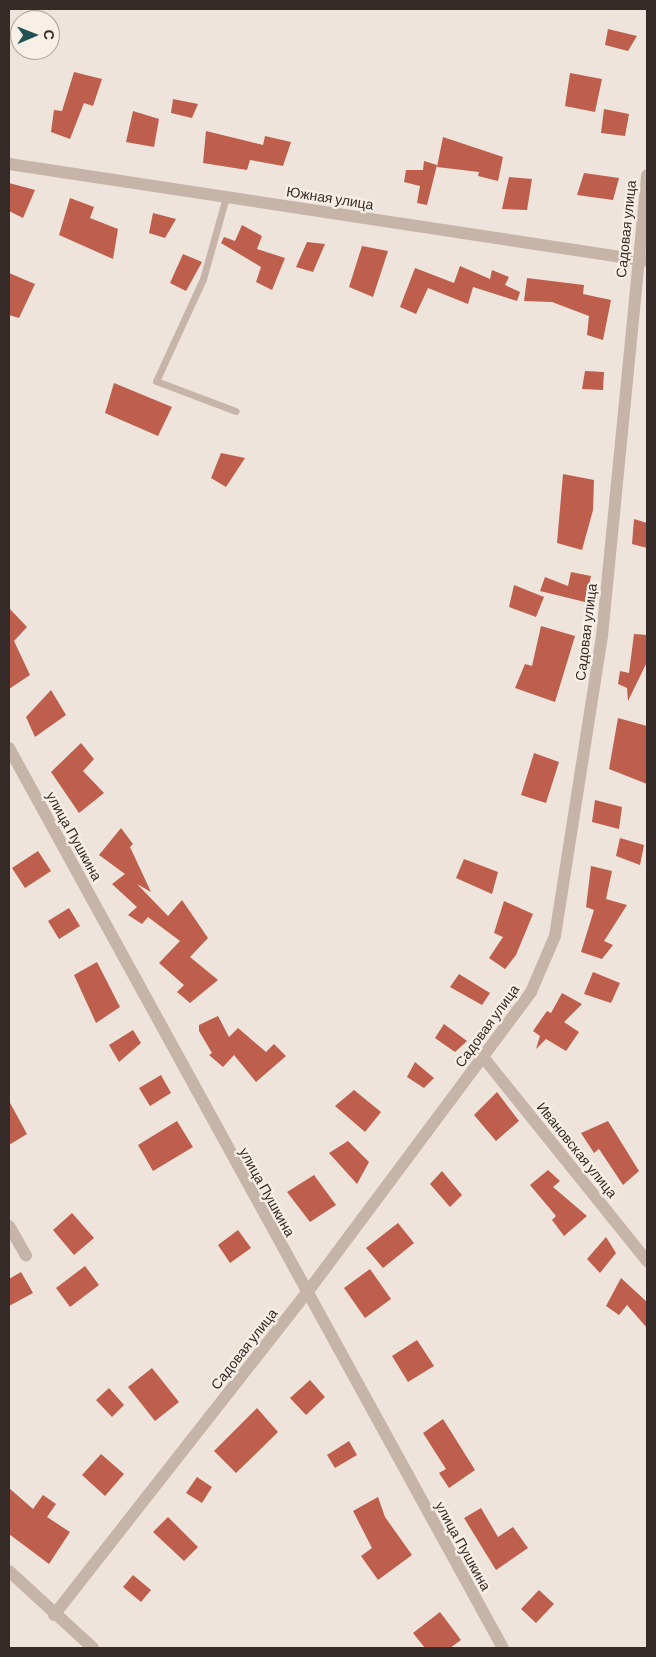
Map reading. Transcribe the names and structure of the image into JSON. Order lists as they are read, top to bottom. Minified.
{"streets":{"street":["Южная улица","Садовая улица","улица Пушкина","Ивановская улица"]},"crossings":[["Южная улица","Садовая улица"],["Садовая улица","улица Пушкина"],["Садовая улица","Ивановская улица"]],"north":"right"}
